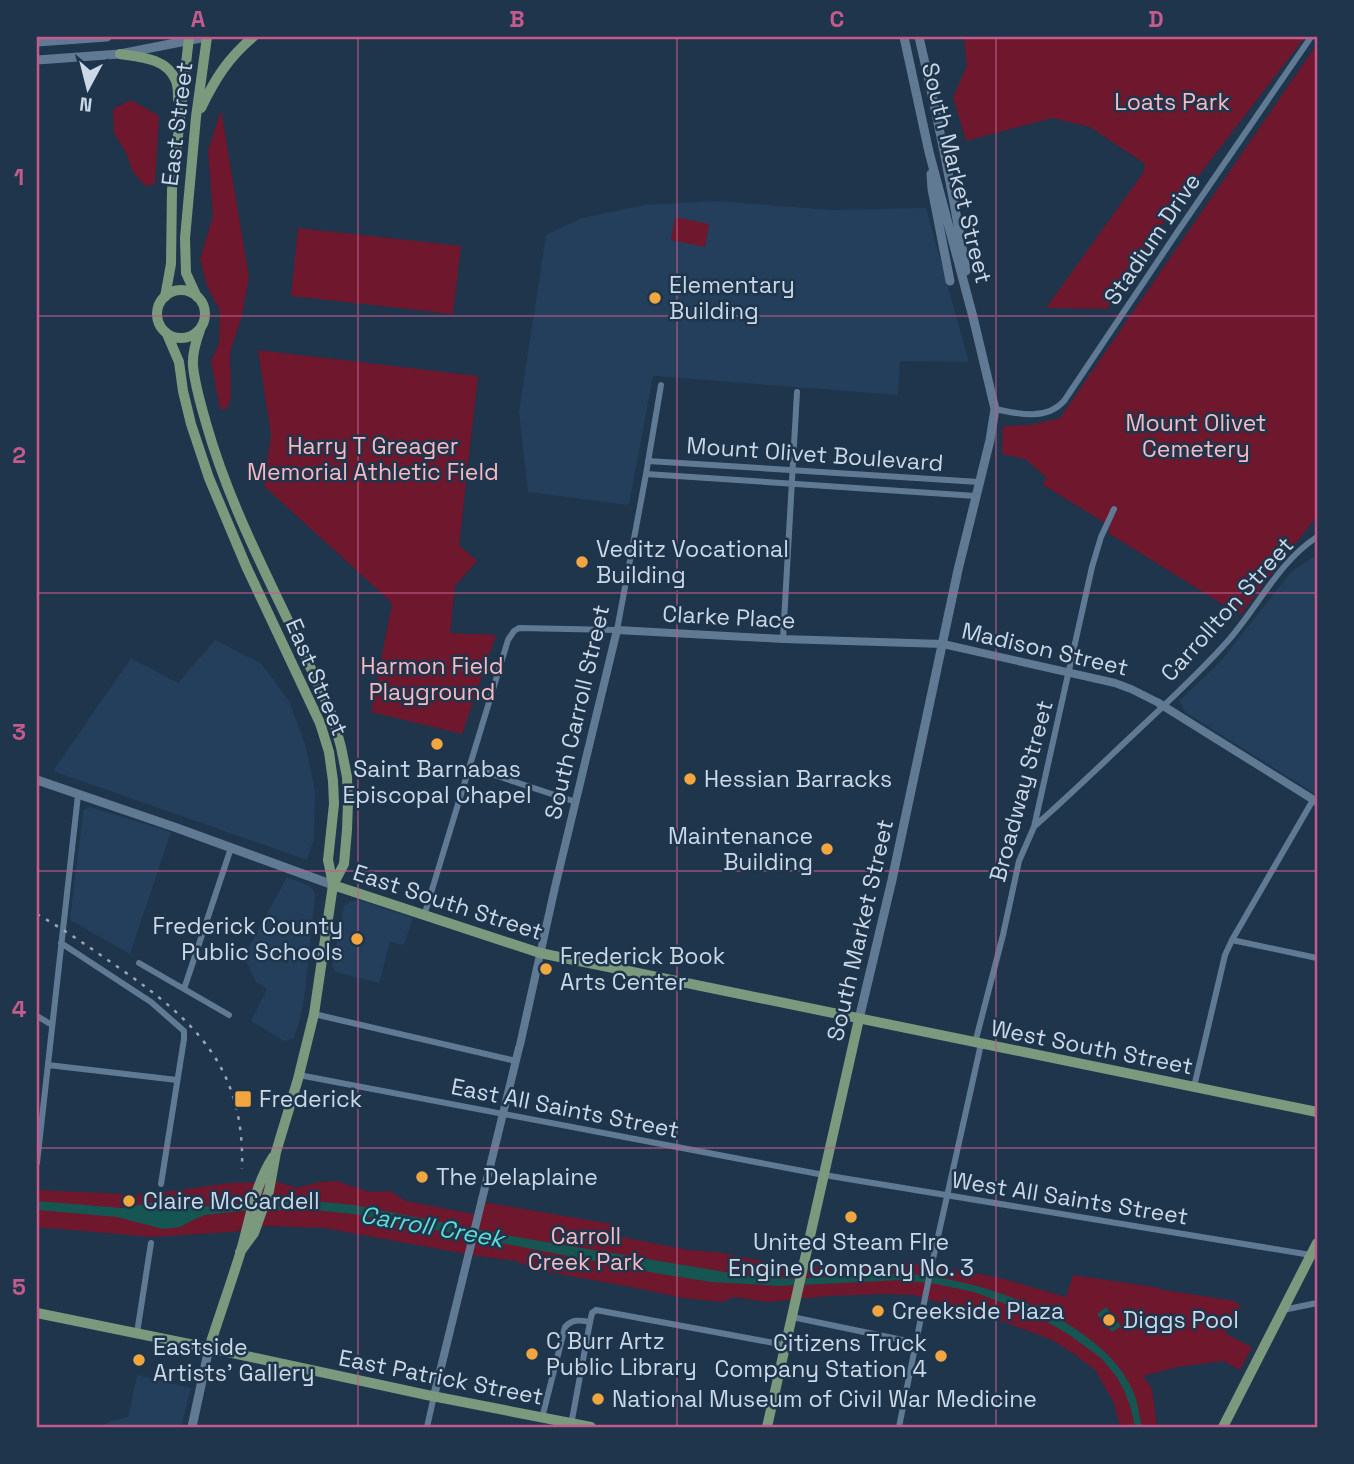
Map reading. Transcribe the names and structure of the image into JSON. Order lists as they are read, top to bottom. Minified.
{"streets":{"main road":["East Street","South Market Street","East South Street","West South Street","East Patrick Street"],"street":["Stadium Drive","Mount Olivet Boulevard","Carrollton Street","Clarke Place","Madison Street","South Carroll Street","Broadway Street","East All Saints Street","West All Saints Street"]},"crossings":[["East Street","East South Street"],["South Market Street","Stadium Drive"],["South Market Street","Mount Olivet Boulevard"],["South Market Street","Clarke Place"],["South Market Street","Madison Street"],["South Market Street","East South Street"],["South Market Street","West South Street"],["South Market Street","East All Saints Street"],["South Market Street","West All Saints Street"],["Mount Olivet Boulevard","South Carroll Street"],["Carrollton Street","Madison Street"],["Carrollton Street","Broadway Street"],["Clarke Place","Madison Street"],["Clarke Place","South Carroll Street"],["Madison Street","Broadway Street"],["South Carroll Street","East South Street"],["South Carroll Street","East All Saints Street"],["South Carroll Street","East Patrick Street"],["Broadway Street","West South Street"],["Broadway Street","West All Saints Street"],["East South Street","West South Street"],["East All Saints Street","West All Saints Street"]],"water":["Carroll Creek"],"parks":["Loats Park","Mount Olivet Cemetery","Harry T Greager Memorial Athletic Field","Harmon Field Playground","Carroll Creek Park"],"places":{"other":["Elementary Building","Veditz Vocational Building","Saint Barnabas Episcopal Chapel","Hessian Barracks","Maintenance Building","Frederick County Public Schools","Frederick Book Arts Center","The Delaplaine","Claire McCardell","United Steam FIre Engine Company No. 3","Creekside Plaza","Diggs Pool","C Burr Artz Public Library","Citizens Truck Company Station 4","Eastside Artists' Gallery","National Museum of Civil War Medicine"],"transit":["Frederick"]},"north":"bottom","grid":{"columns":["A","B","C","D"],"rows":["1","2","3","4","5"]}}
